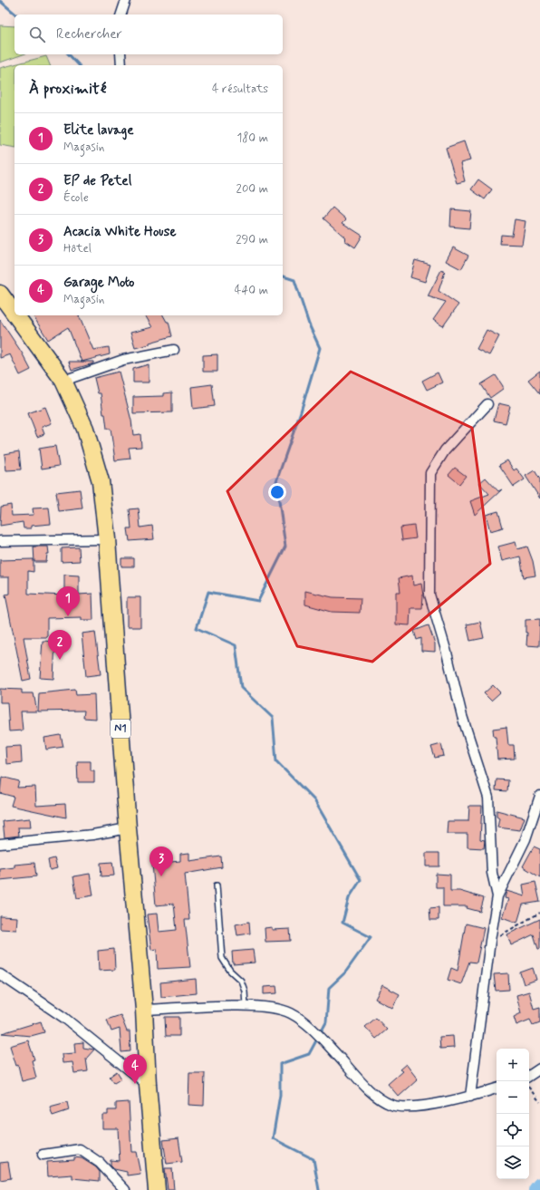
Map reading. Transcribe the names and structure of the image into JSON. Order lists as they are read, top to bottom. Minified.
{"streets":{"highway":["N1"]},"page":{"search":"Rechercher","heading":["À proximité","4 résultats"],"list":[{"mark":"1","name":"Elite lavage","note":"Magasin","value":"180 m"},{"mark":"2","name":"EP de Petel","note":"École","value":"200 m"},{"mark":"3","name":"Acacia White House","note":"Hôtel","value":"290 m"},{"mark":"4","name":"Garage Moto","note":"Magasin","value":"440 m"}],"pins":["1","2","3","4"],"map_buttons":["+","−"]}}
